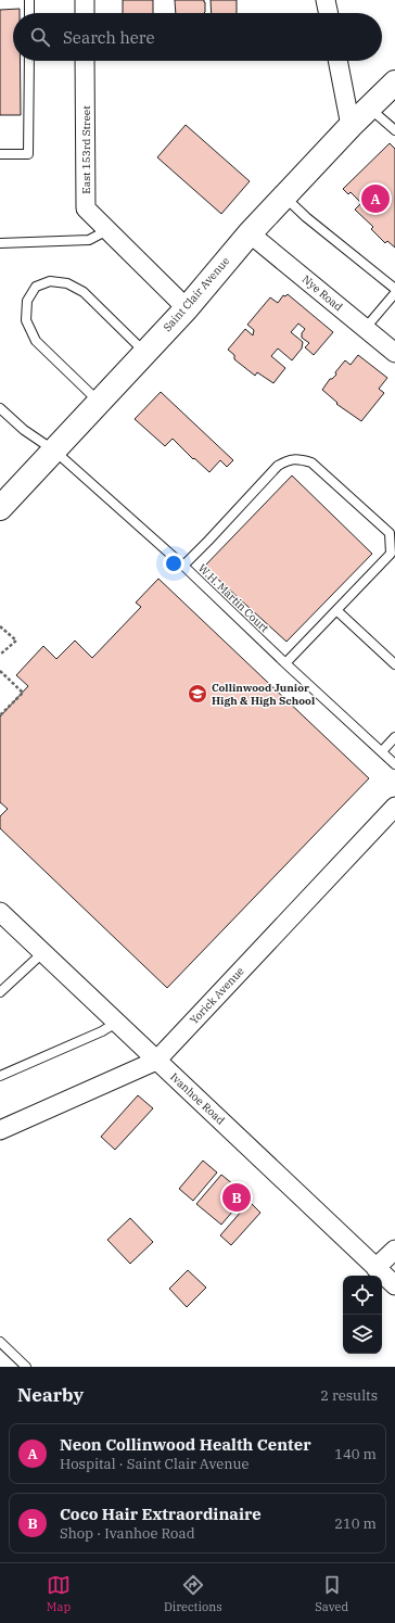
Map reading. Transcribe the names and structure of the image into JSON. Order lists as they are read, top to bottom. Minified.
{"streets":{"street":["East 153rd Street","Nye Road","Saint Clair Avenue","Yorick Avenue","Ivanhoe Road"],"lane":["W.H. Martin Court"]},"crossings":[["East 153rd Street","Saint Clair Avenue"],["Nye Road","Saint Clair Avenue"],["Saint Clair Avenue","W.H. Martin Court"],["Yorick Avenue","Ivanhoe Road"]],"places":{"school or university":["Collinwood Junior High & High School"]},"page":{"search":"Search here","pins":["A","B"],"heading":["Nearby","2 results"],"list":[{"mark":"A","name":"Neon Collinwood Health Center","note":"Hospital · Saint Clair Avenue","value":"140 m"},{"mark":"B","name":"Coco Hair Extraordinaire","note":"Shop · Ivanhoe Road","value":"210 m"}],"nav":["Map","Directions","Saved"]}}
